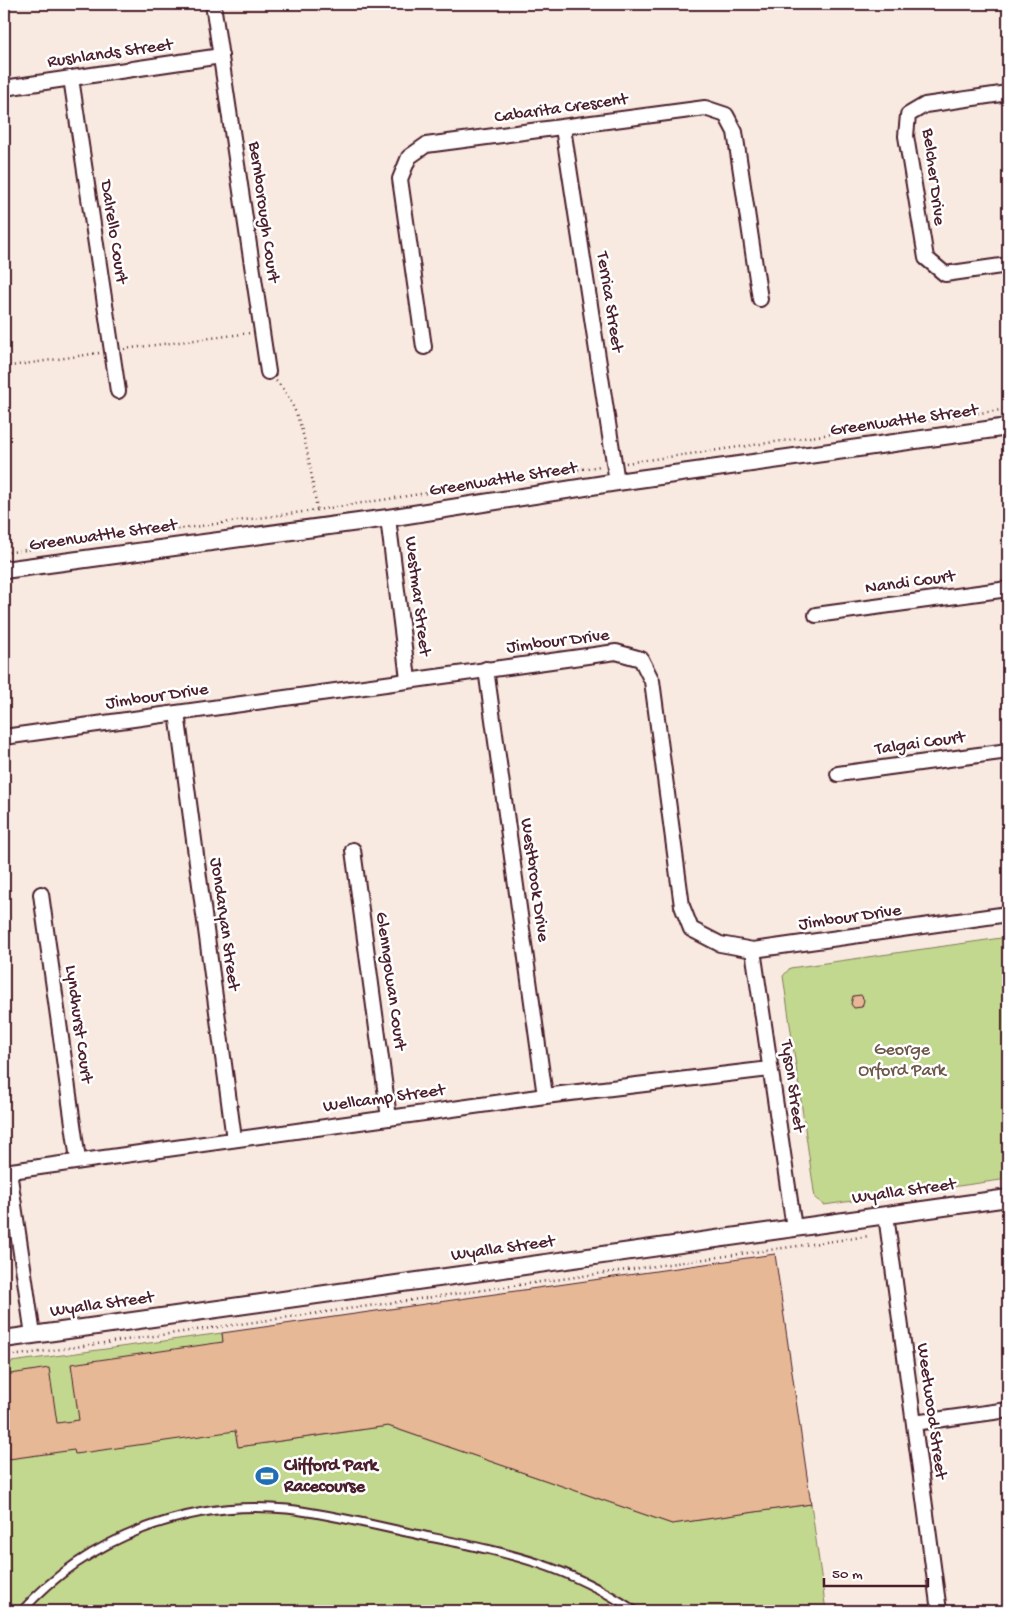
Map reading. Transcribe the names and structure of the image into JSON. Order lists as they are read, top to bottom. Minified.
{"streets":{"street":["Rushlands Street","Cabarita Crescent","Belcher Drive","Bernborough Court","Dalrello Court","Terrica Street","Greenwattle Street","Nandi Court","Westmar Street","Jimbour Drive","Talgai Court","Westbrook Drive","Jondaryan Street","Glenngowan Court","Lyndhurst Court","Tyson Street","Wellcamp Street","Wyalla Street","Weetwood Street"]},"crossings":[["Rushlands Street","Bernborough Court"],["Rushlands Street","Dalrello Court"],["Cabarita Crescent","Terrica Street"],["Terrica Street","Greenwattle Street"],["Greenwattle Street","Westmar Street"],["Westmar Street","Jimbour Drive"],["Jimbour Drive","Westbrook Drive"],["Jimbour Drive","Jondaryan Street"],["Jimbour Drive","Tyson Street"],["Westbrook Drive","Wellcamp Street"],["Jondaryan Street","Wellcamp Street"],["Glenngowan Court","Wellcamp Street"],["Lyndhurst Court","Wellcamp Street"],["Tyson Street","Wellcamp Street"],["Tyson Street","Wyalla Street"],["Wyalla Street","Weetwood Street"]],"parks":["George Orford Park"],"places":{"sports":["Clifford Park Racecourse"]},"scale_bar":"50 m"}
